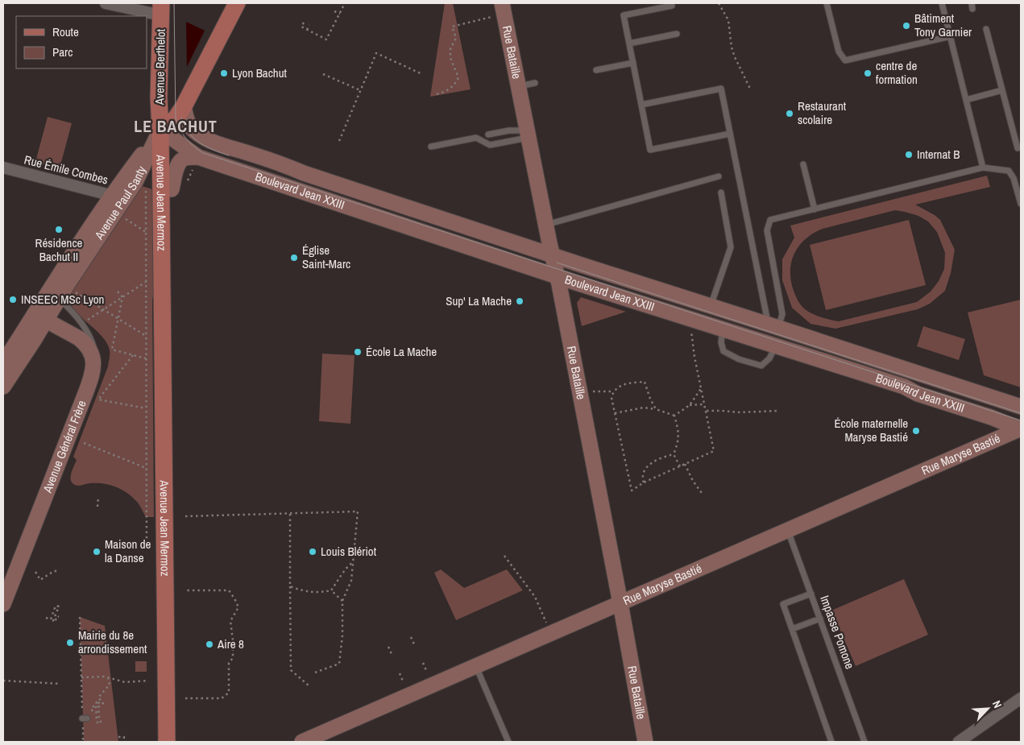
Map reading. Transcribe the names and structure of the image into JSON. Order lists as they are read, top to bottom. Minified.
{"streets":{"main road":["Rue Bataille","Avenue Berthelot","Boulevard Jean XXIII","Avenue Paul Santy","Avenue Jean Mermoz","Avenue Général Frère","Rue Maryse Bastié"],"street":["Rue Émile Combes"],"lane":["Impasse Pomone"]},"crossings":[["Rue Bataille","Boulevard Jean XXIII"],["Rue Bataille","Rue Maryse Bastié"],["Avenue Berthelot","Boulevard Jean XXIII"],["Avenue Berthelot","Avenue Paul Santy"],["Avenue Berthelot","Avenue Jean Mermoz"],["Rue Émile Combes","Avenue Paul Santy"],["Boulevard Jean XXIII","Avenue Paul Santy"],["Boulevard Jean XXIII","Avenue Jean Mermoz"],["Boulevard Jean XXIII","Rue Maryse Bastié"],["Avenue Paul Santy","Avenue Jean Mermoz"],["Rue Maryse Bastié","Impasse Pomone"]],"districts":["LE BACHUT"],"places":["Bâtiment Tony Garnier","Lyon Bachut","centre de formation","Restaurant scolaire","Internat B","Résidence Bachut II","Église Saint-Marc","INSEEC MSc Lyon","Sup' La Mache","École La Mache","École maternelle Maryse Bastié","Maison de la Danse","Louis Blériot","Mairie du 8e arrondissement","Aire 8"],"legend":["Route","Parc"],"north":"top right"}
